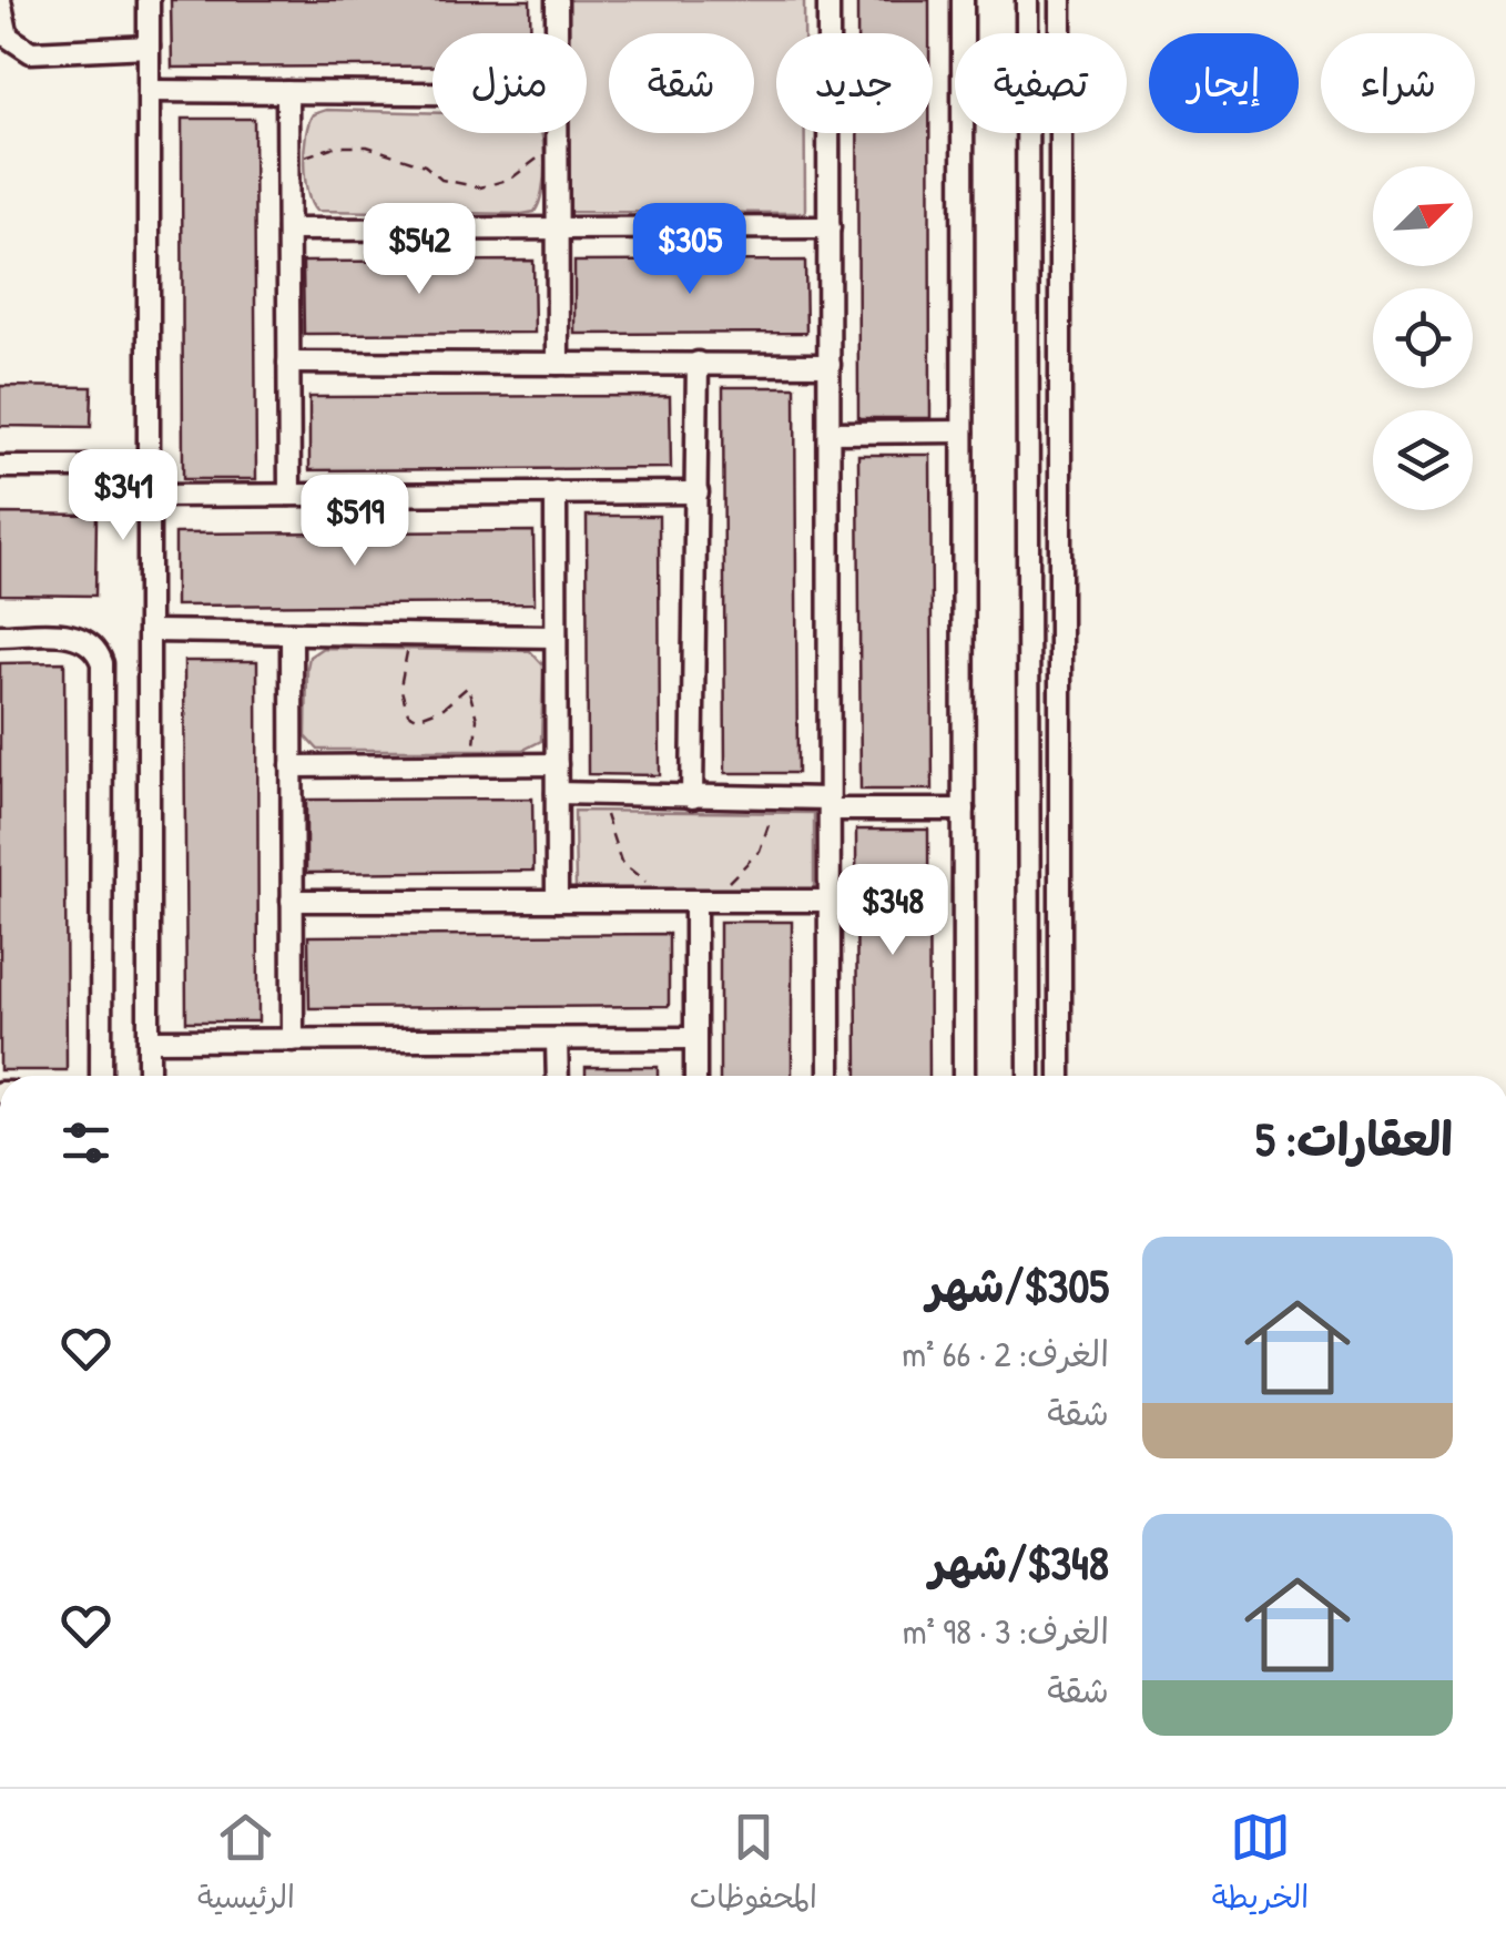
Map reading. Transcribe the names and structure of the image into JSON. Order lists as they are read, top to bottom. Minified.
{"north":"top right","page":{"chip":["شراء","إيجار","تصفية","جديد","شقة","منزل"],"price":["$542","$305","$341","$519","$348"],"heading":"العقارات: 5","list":[{"name":"$305/شهر","note":"الغرف: 2 · 66 m² · شقة"},{"name":"$348/شهر","note":"الغرف: 3 · 98 m² · شقة"}],"tabs":["الخريطة","المحفوظات","الرئيسية"]}}
